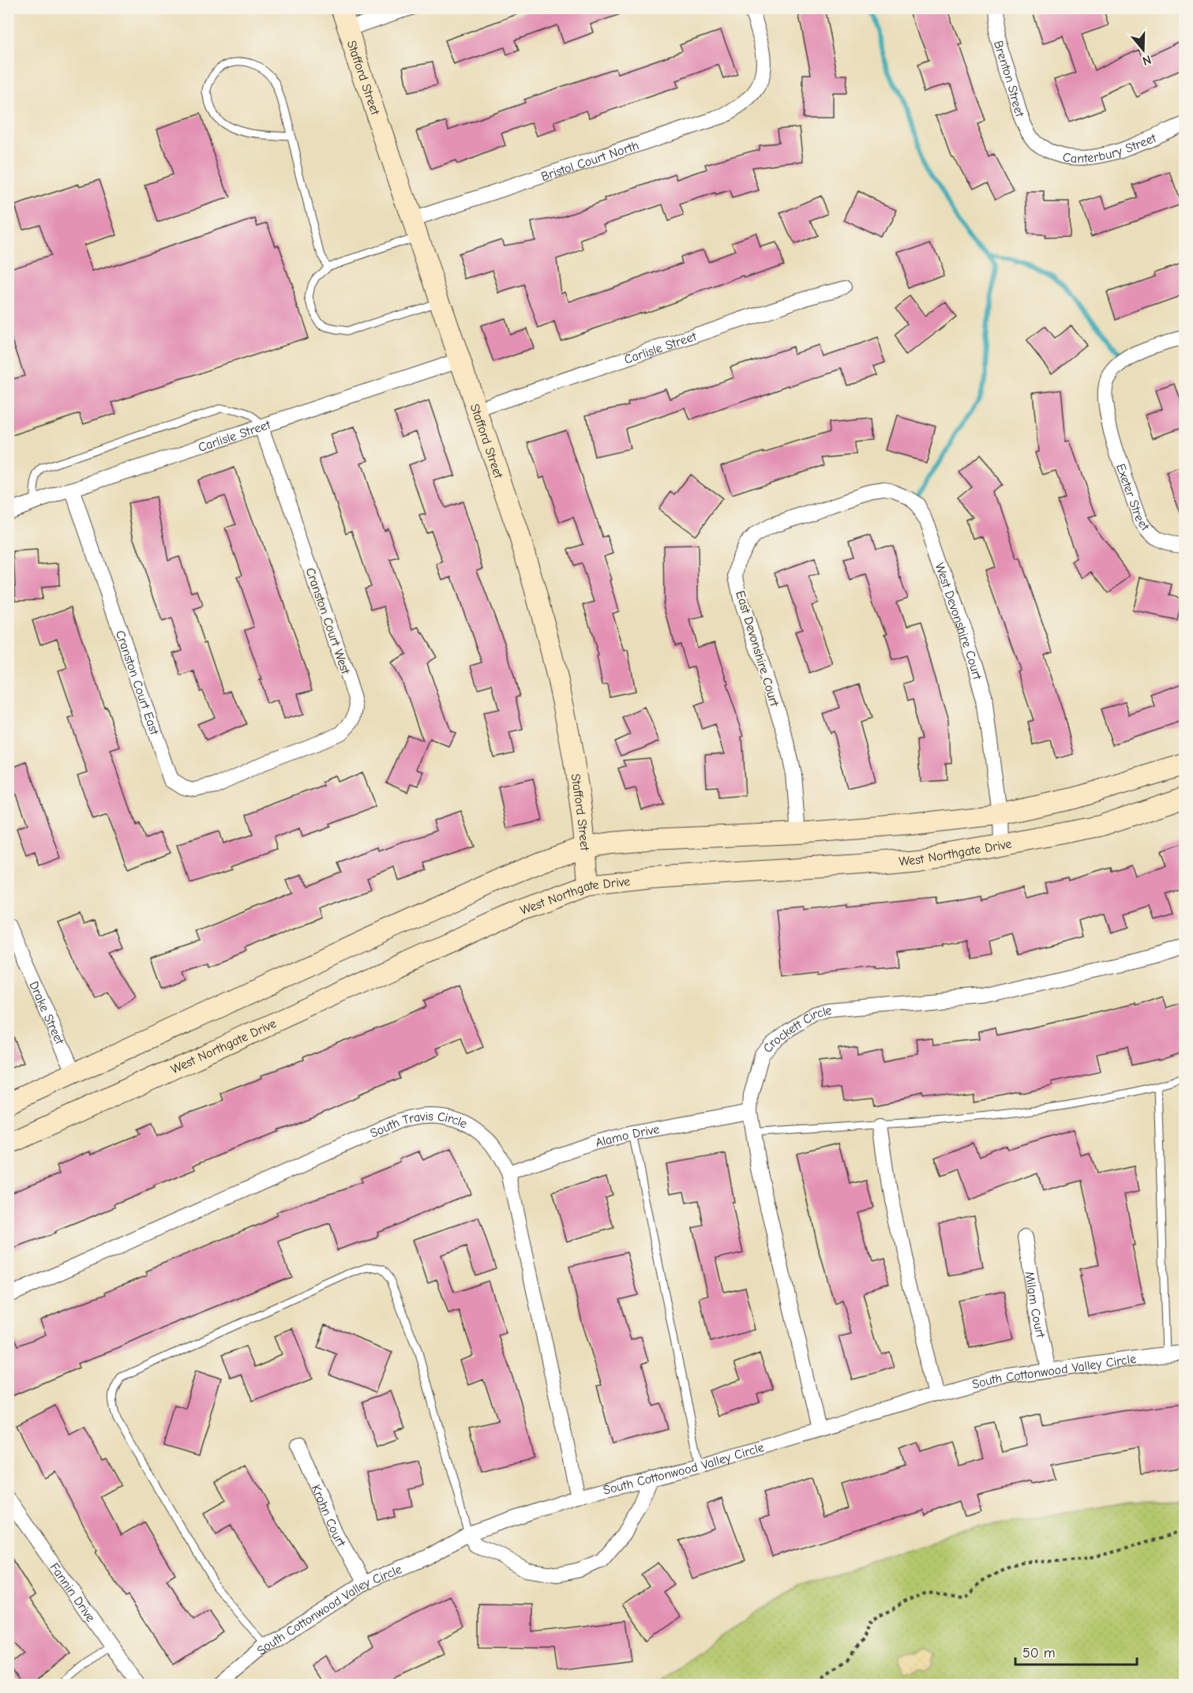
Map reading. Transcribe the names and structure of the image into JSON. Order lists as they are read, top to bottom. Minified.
{"streets":{"main road":["Stafford Street","West Northgate Drive"],"street":["Brenton Street","Canterbury Street","Bristol Court North","Carlisle Street","Exeter Street","Cranston Court West","West Devonshire Court","East Devonshire Court","Cranston Court East","Drake Street","Crockett Circle","South Travis Circle","Alamo Drive","Milam Court","South Cottonwood Valley Circle","Krohn Court","Fannin Drive"]},"crossings":[["Brenton Street","Canterbury Street"],["Stafford Street","Bristol Court North"],["Stafford Street","Carlisle Street"],["Stafford Street","West Northgate Drive"],["Carlisle Street","Cranston Court West"],["Carlisle Street","Cranston Court East"],["Cranston Court West","Cranston Court East"],["West Devonshire Court","East Devonshire Court"],["West Devonshire Court","West Northgate Drive"],["Crockett Circle","Alamo Drive"],["Crockett Circle","South Cottonwood Valley Circle"],["South Travis Circle","Alamo Drive"],["South Travis Circle","South Cottonwood Valley Circle"],["Milam Court","South Cottonwood Valley Circle"],["South Cottonwood Valley Circle","Krohn Court"]],"scale_bar":"50 m","north":"bottom"}
